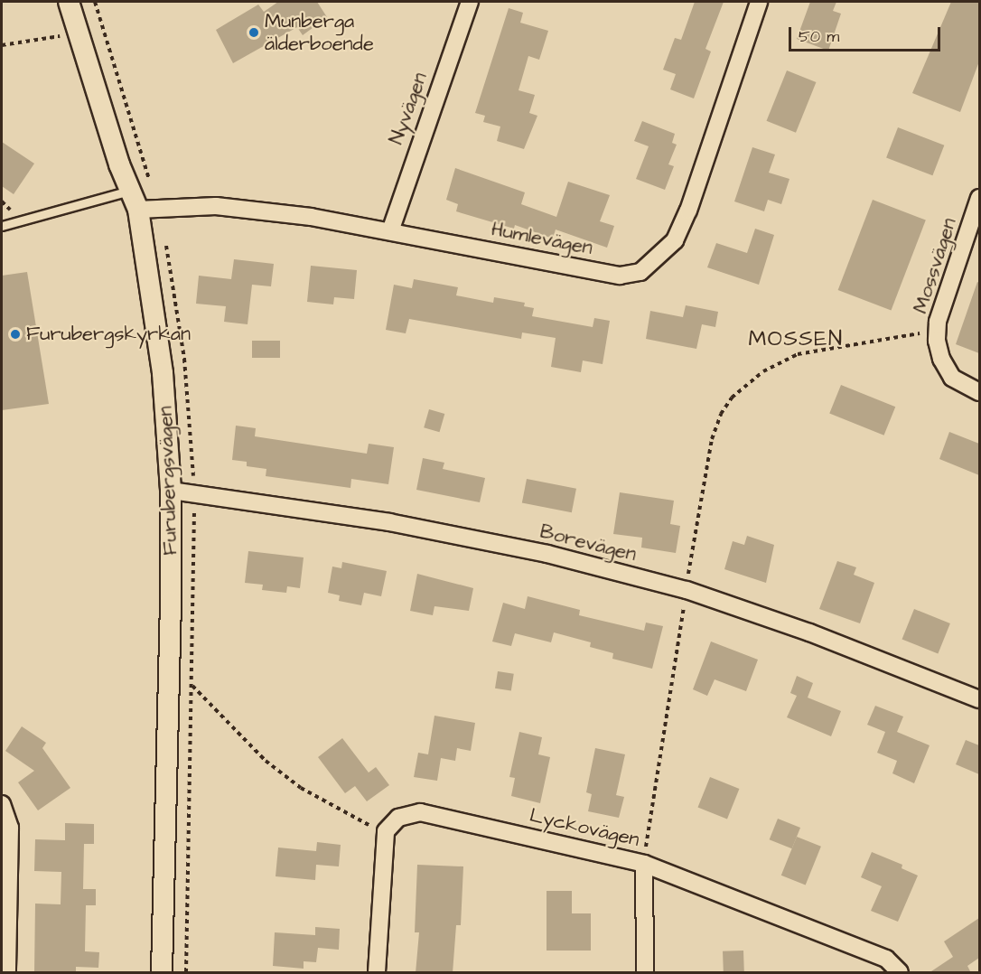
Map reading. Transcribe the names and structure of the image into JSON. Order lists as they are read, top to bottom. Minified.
{"streets":{"street":["Nyvägen","Humlevägen","Mossvägen","Furubergsvägen","Borevägen","Lyckovägen"]},"crossings":[["Nyvägen","Humlevägen"],["Humlevägen","Furubergsvägen"],["Furubergsvägen","Borevägen"]],"districts":["MOSSEN"],"places":["Munberga älderboende","Furubergskyrkan"],"scale_bar":"50 m"}
